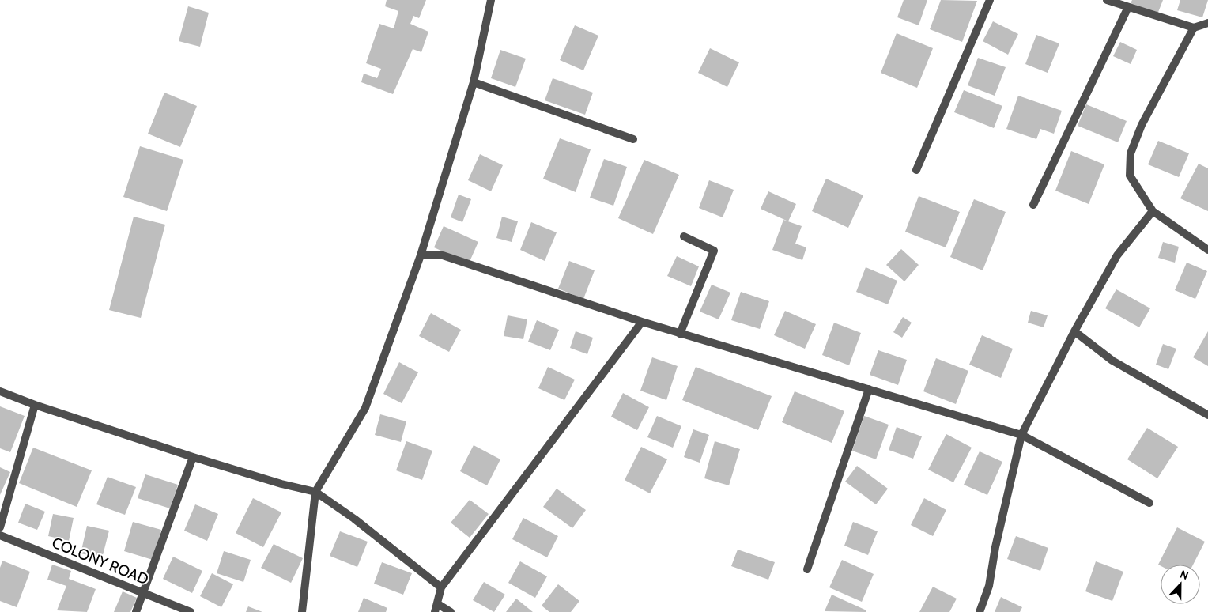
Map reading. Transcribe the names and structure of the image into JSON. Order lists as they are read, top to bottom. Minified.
{"streets":{"street":["COLONY ROAD"]},"north":"top"}
